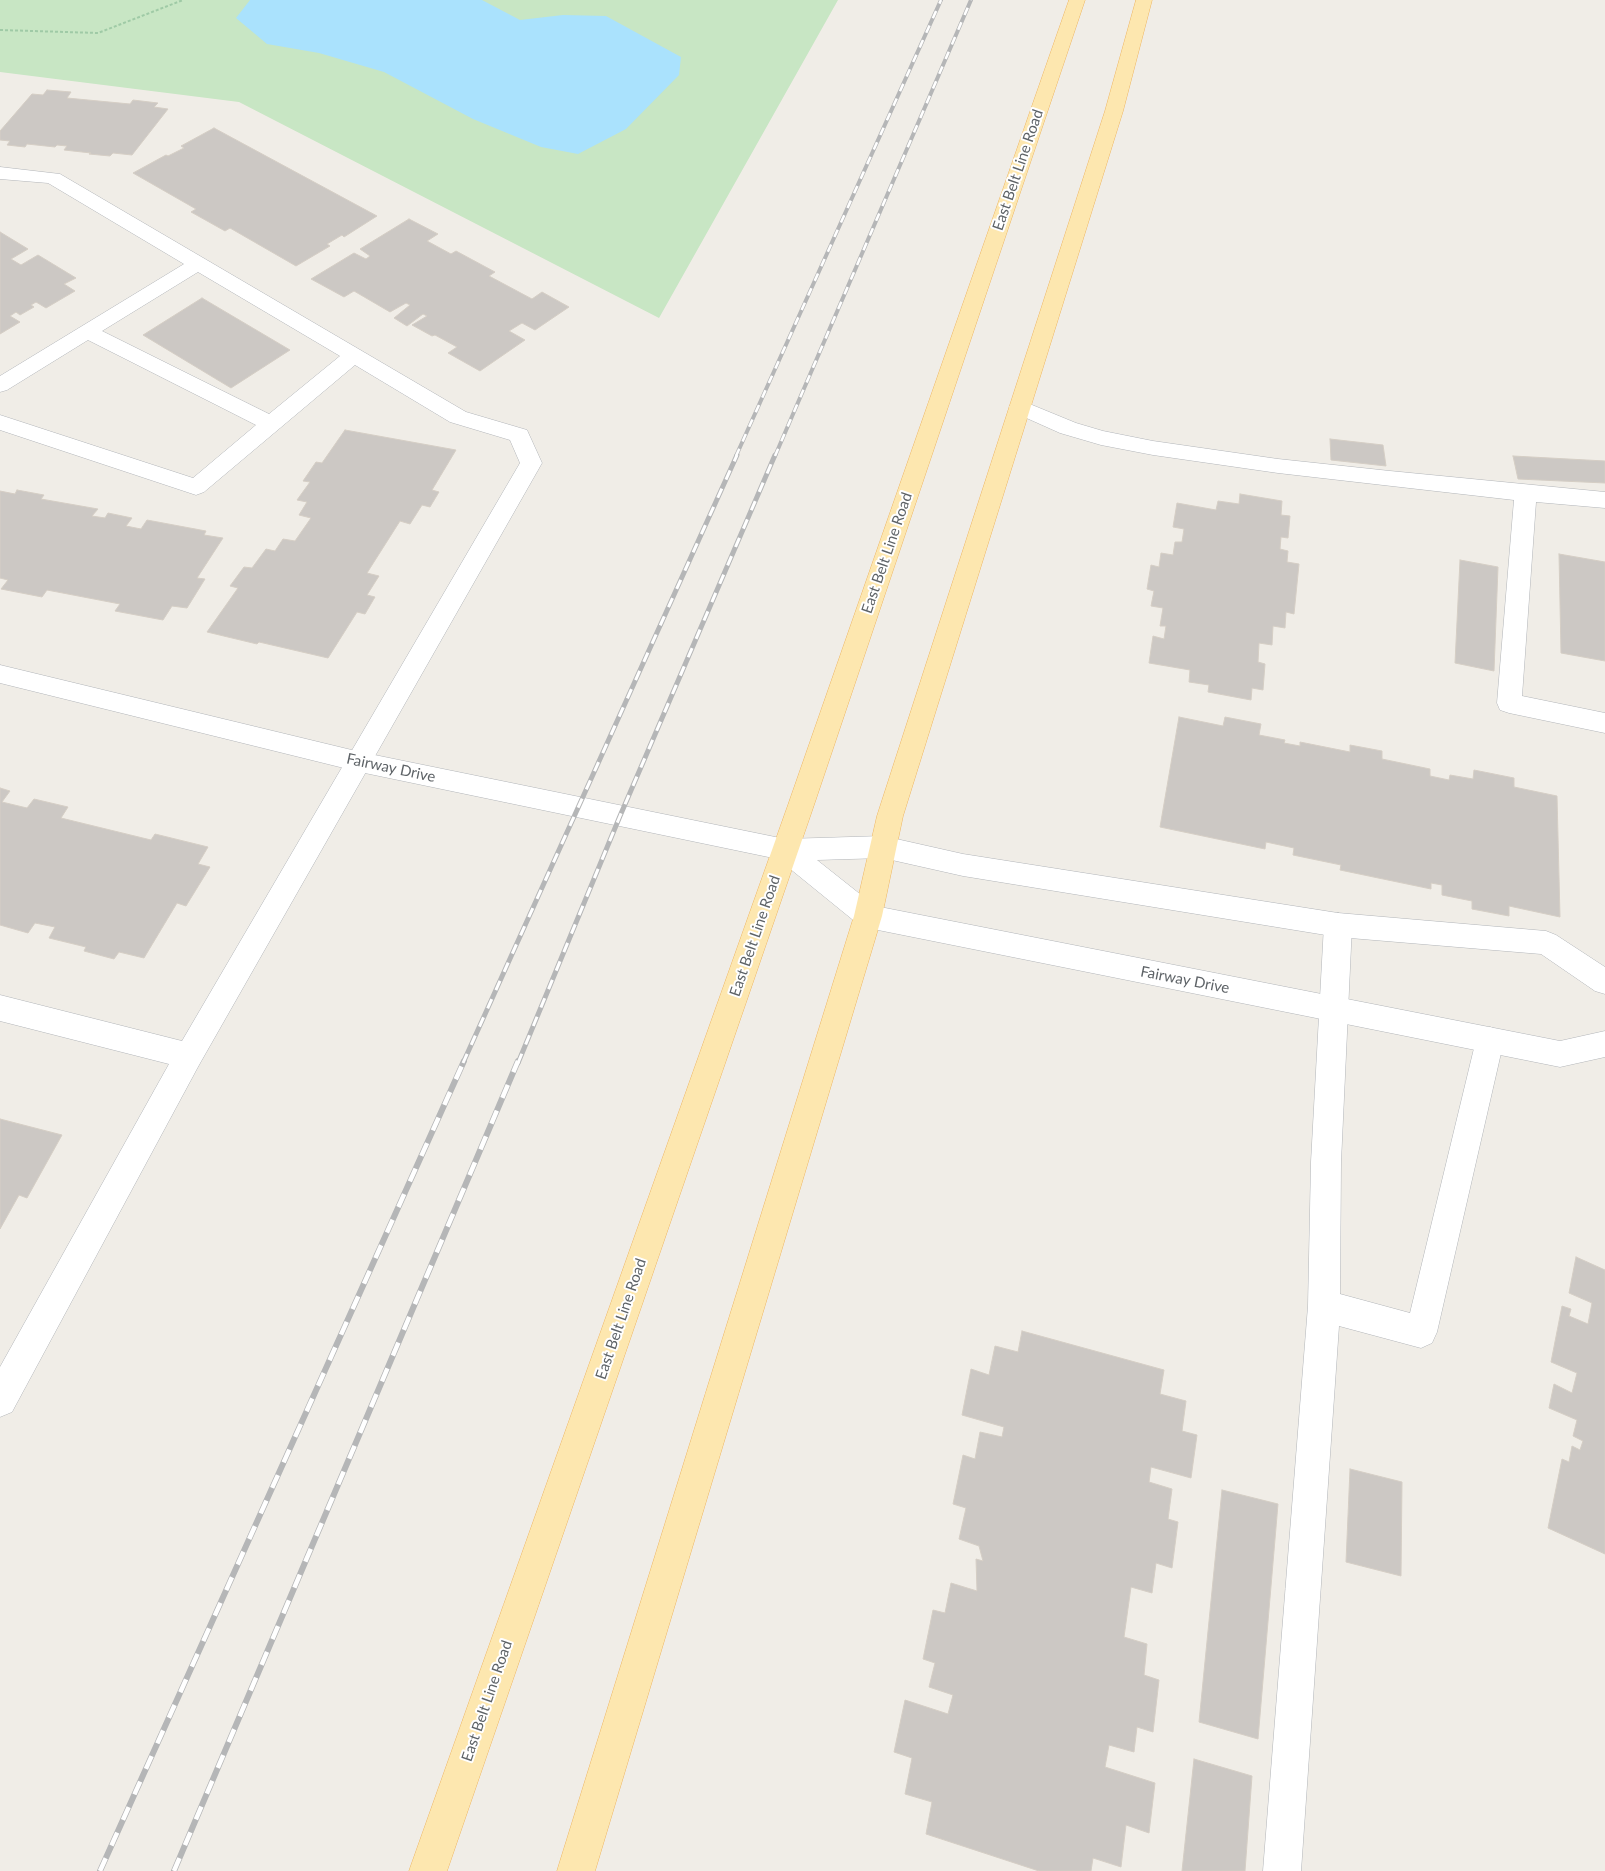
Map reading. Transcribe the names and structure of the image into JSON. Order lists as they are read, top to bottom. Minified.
{"streets":{"main road":["East Belt Line Road"],"street":["Fairway Drive"]},"crossings":[["East Belt Line Road","Fairway Drive"]]}
